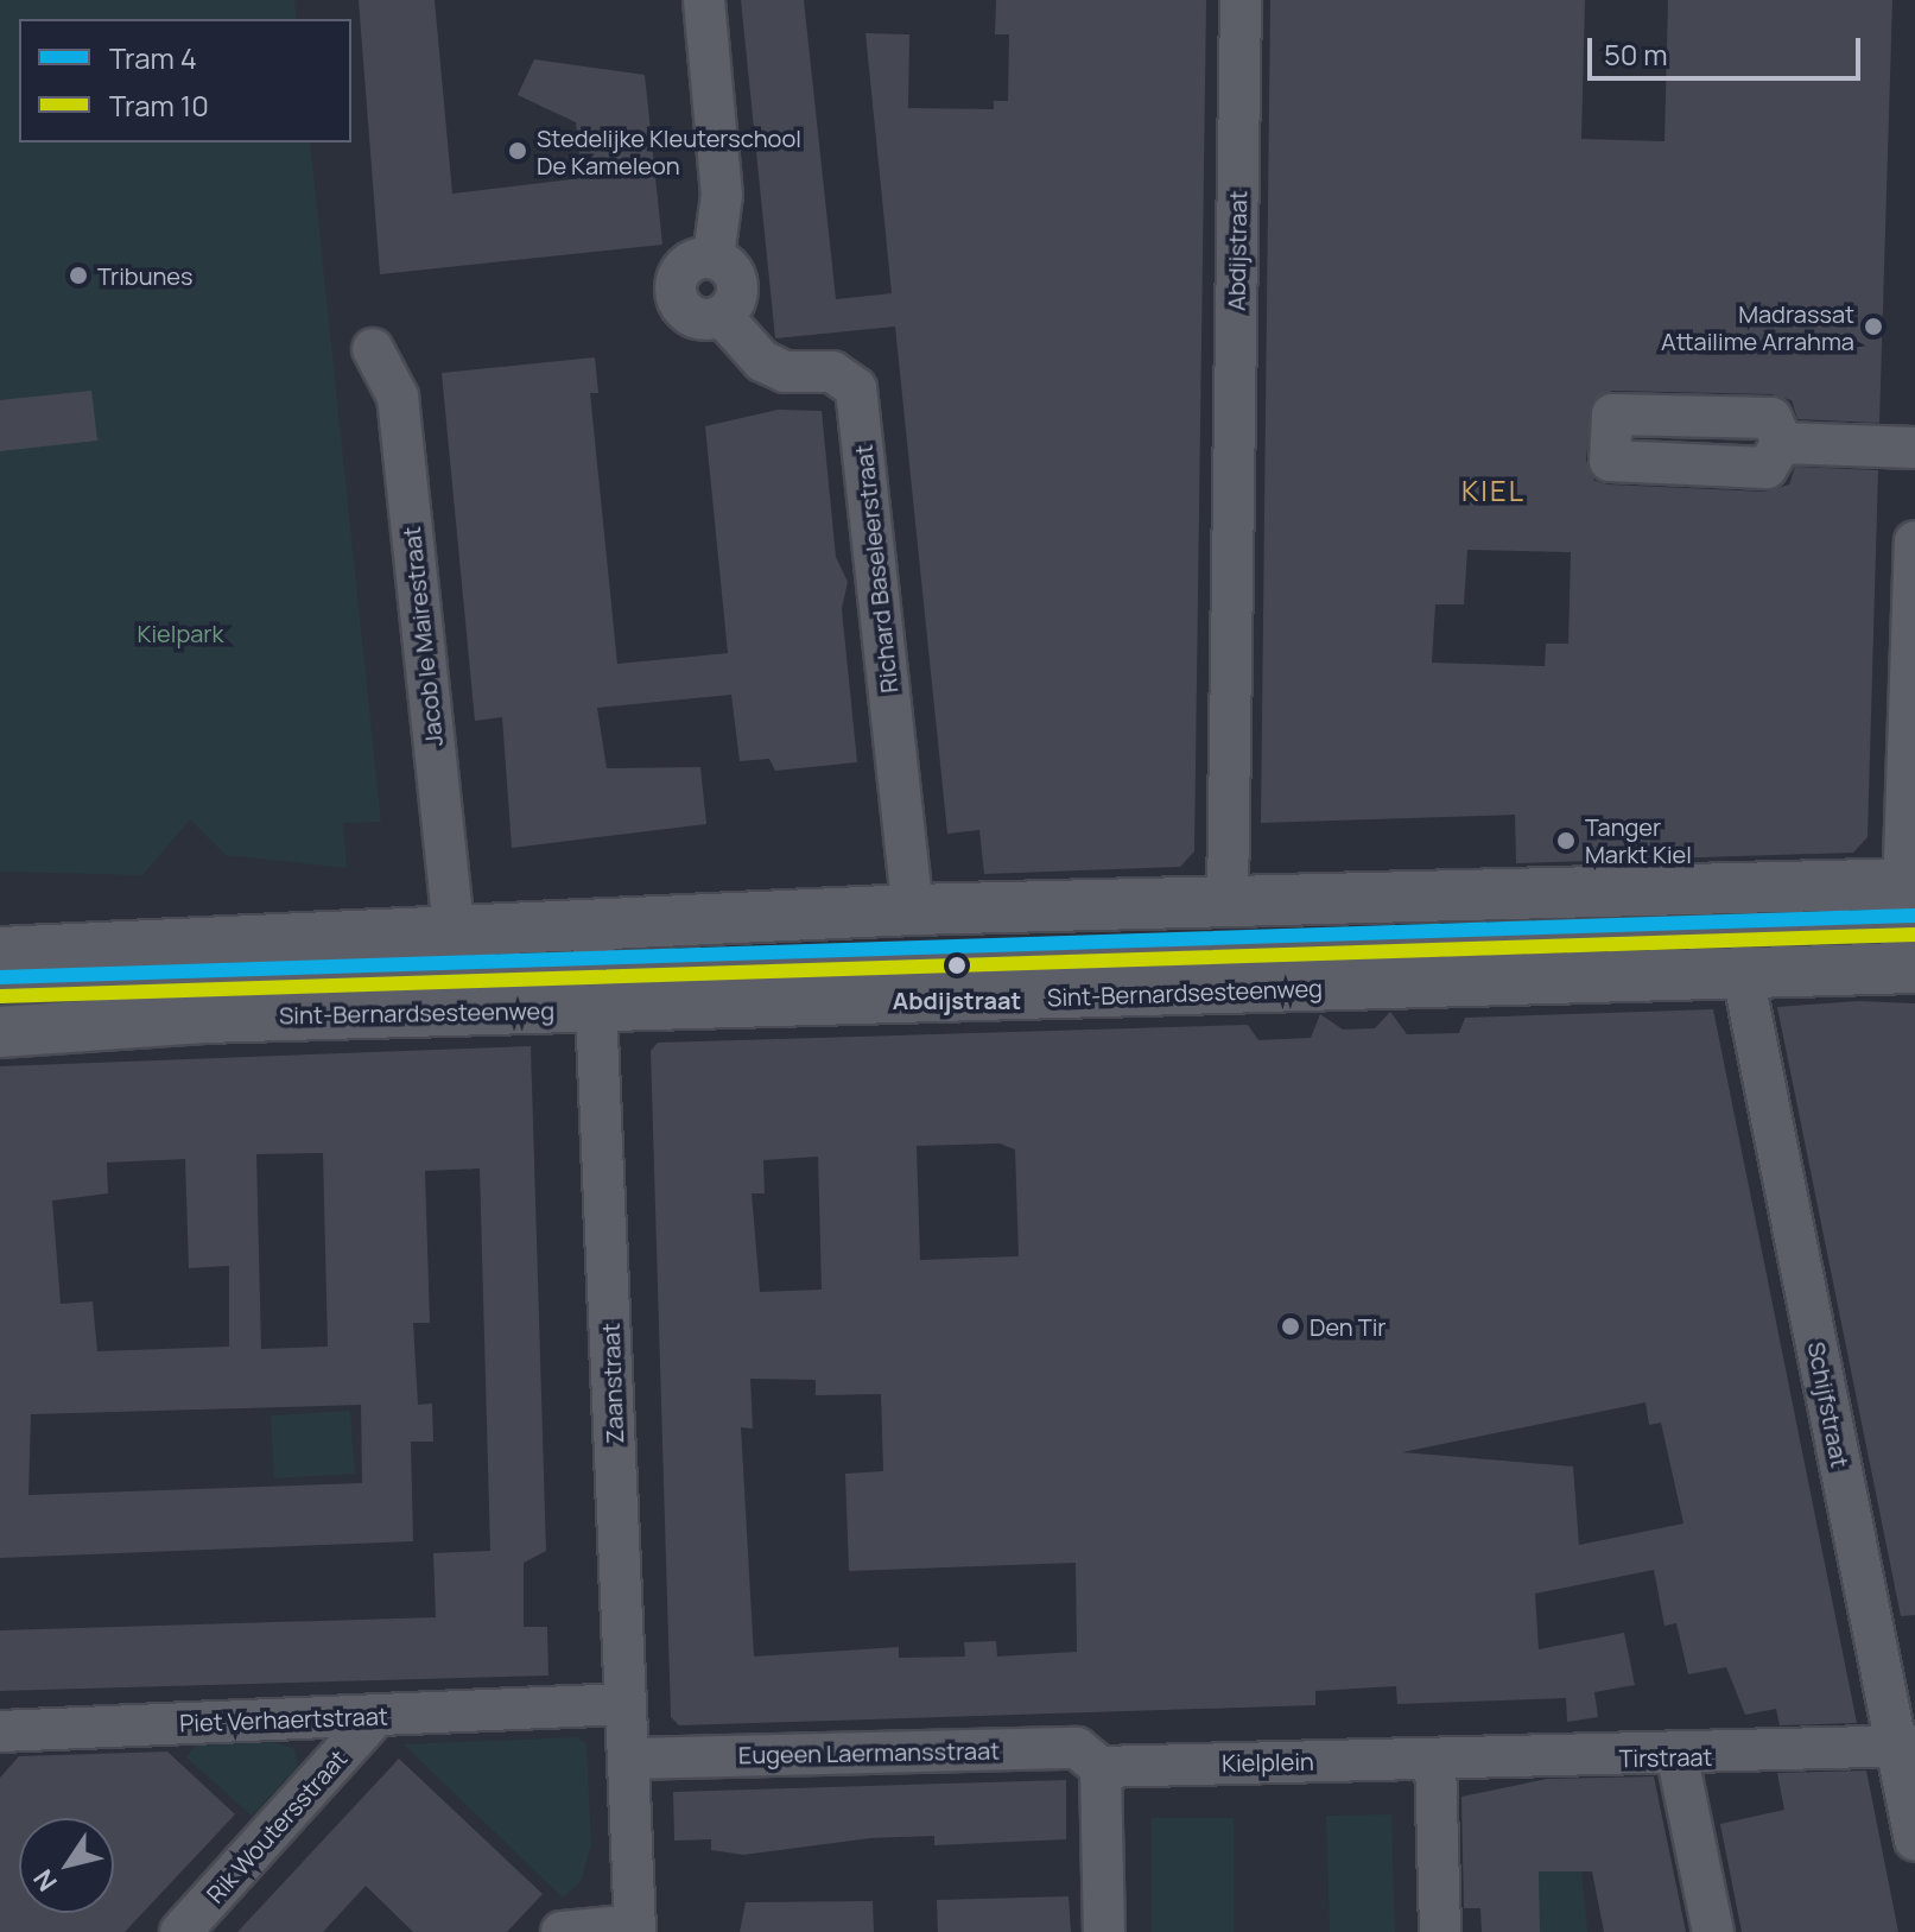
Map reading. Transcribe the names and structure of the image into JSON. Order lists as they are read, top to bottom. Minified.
{"streets":{"street":["Abdijstraat","Richard Baseleerstraat","Jacob le Mairestraat","Sint-Bernardsesteenweg","Zaanstraat","Schijfstraat","Piet Verhaertstraat","Eugeen Laermansstraat","Tirstraat","Kielplein","Rik Woutersstraat"]},"crossings":[["Abdijstraat","Sint-Bernardsesteenweg"],["Richard Baseleerstraat","Sint-Bernardsesteenweg"],["Jacob le Mairestraat","Sint-Bernardsesteenweg"],["Sint-Bernardsesteenweg","Zaanstraat"],["Sint-Bernardsesteenweg","Schijfstraat"],["Zaanstraat","Piet Verhaertstraat"],["Zaanstraat","Eugeen Laermansstraat"],["Schijfstraat","Tirstraat"],["Piet Verhaertstraat","Rik Woutersstraat"],["Eugeen Laermansstraat","Kielplein"],["Tirstraat","Kielplein"]],"districts":["KIEL"],"parks":["Kielpark"],"places":["Stedelijke Kleuterschool De Kameleon","Tribunes","Madrassat Attailime Arrahma","Tanger Markt Kiel","Abdijstraat","Den Tir"],"lines":["tram line 4","tram line 10"],"legend":["Tram 4","Tram 10"],"scale_bar":"50 m","north":"bottom left"}
